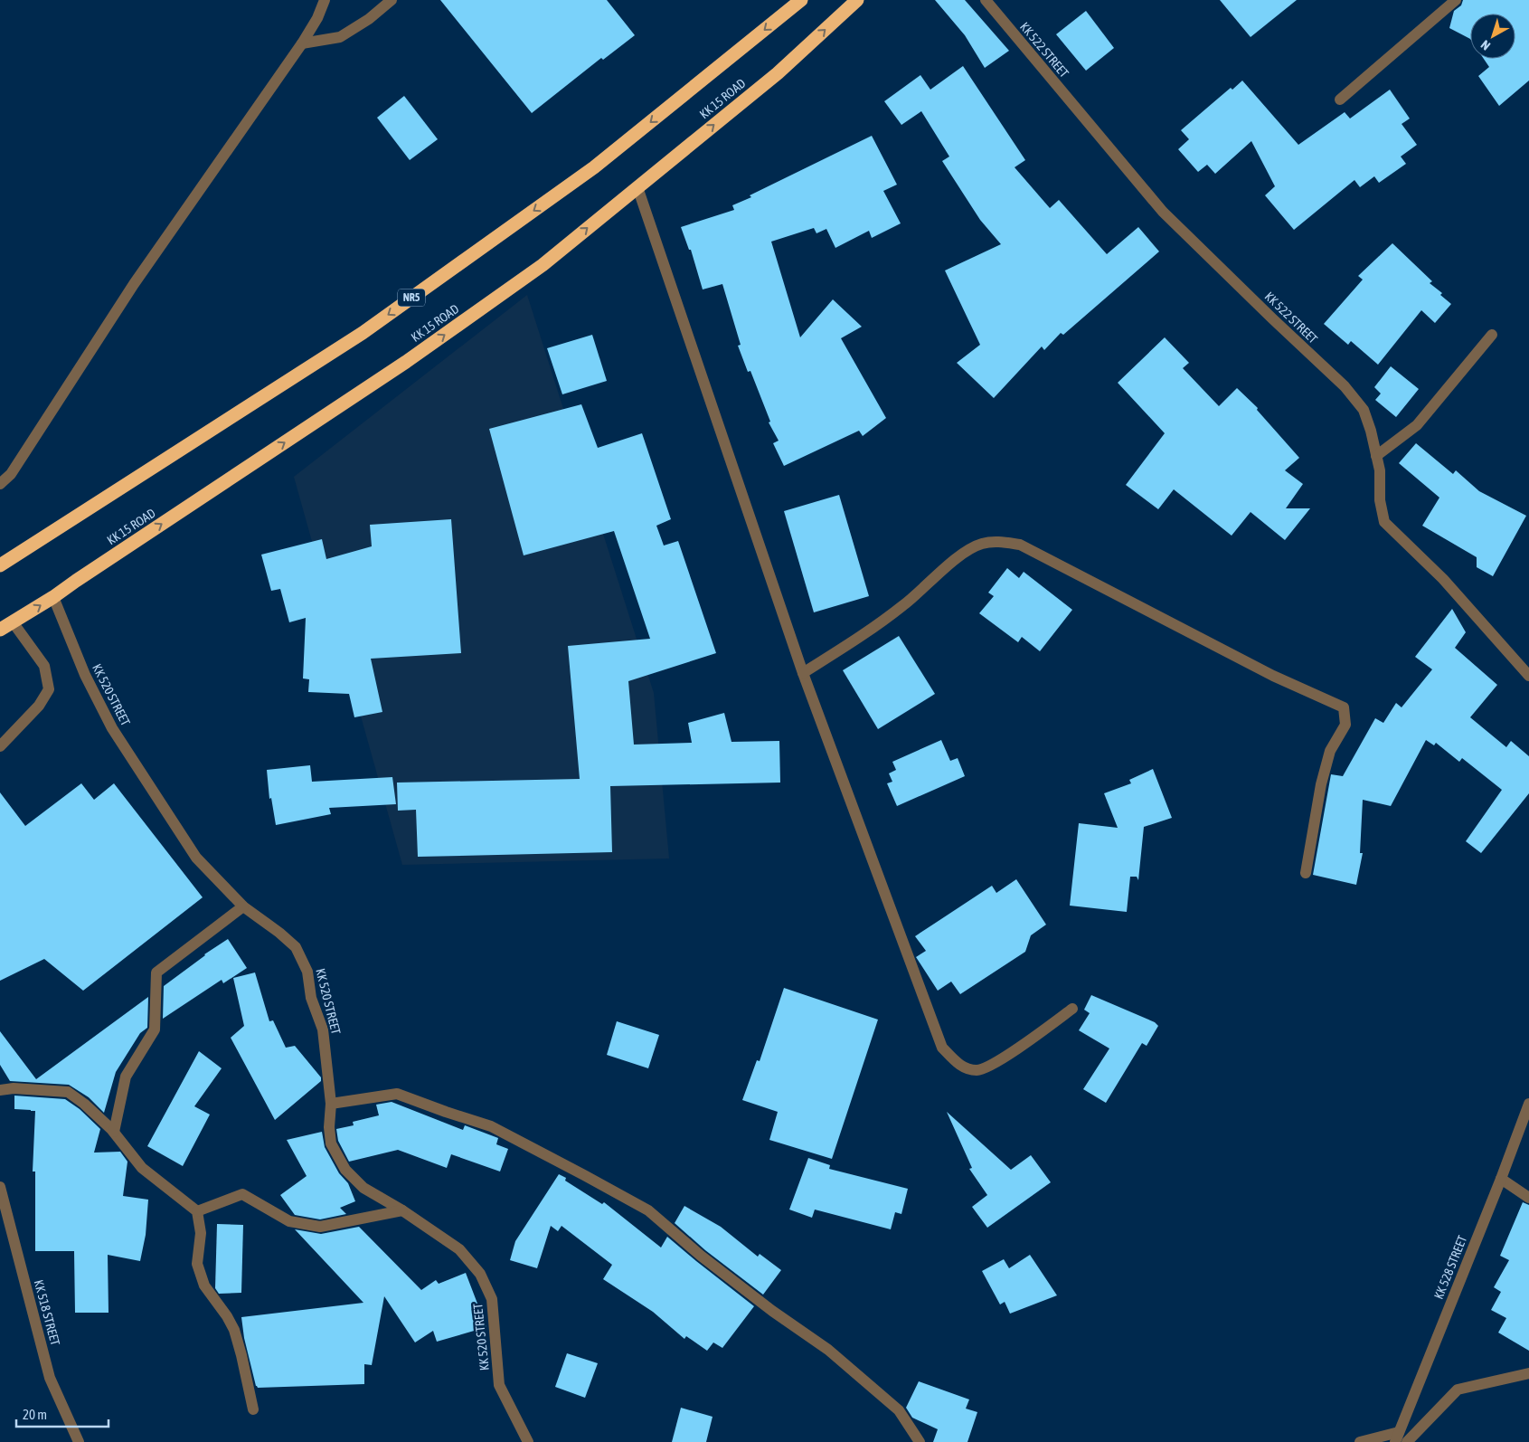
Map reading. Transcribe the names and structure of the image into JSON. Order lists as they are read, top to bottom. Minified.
{"streets":{"highway":["KK 15 ROAD","NR5"],"street":["KK 522 STREET","KK 520 STREET","KK 528 STREET","KK 518 STREET"]},"crossings":[["KK 15 ROAD","KK 520 STREET"]],"scale_bar":"20 m","north":"bottom left"}
